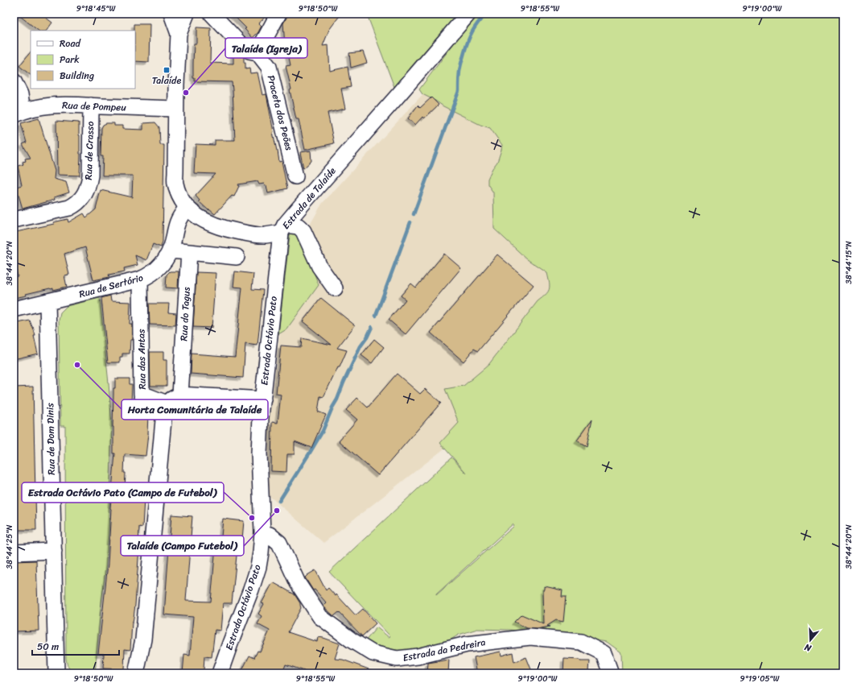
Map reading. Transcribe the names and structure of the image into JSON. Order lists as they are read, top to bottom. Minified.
{"streets":{"street":["Rua de Pompeu","Praceta dos Peões","Rua de Crasso","Estrada de Talaíde","Rua de Sertório","Rua do Tagus","Estrada Octávio Pato","Rua das Antas","Rua de Dom Dinis","Estrada da Pedreira"]},"crossings":[["Rua de Pompeu","Rua de Crasso"],["Rua de Pompeu","Estrada de Talaíde"],["Estrada de Talaíde","Rua de Sertório"],["Estrada de Talaíde","Estrada Octávio Pato"],["Rua de Sertório","Rua das Antas"],["Rua de Sertório","Rua de Dom Dinis"],["Estrada Octávio Pato","Estrada da Pedreira"]],"places":{"transit":["Talaíde"],"other":["Talaíde (Igreja)","Horta Comunitária de Talaíde","Talaíde (Campo Futebol)","Estrada Octávio Pato (Campo de Futebol)"]},"legend":["Road","Park","Building"],"scale_bar":"50 m","north":"bottom","coordinates":["9°18'45\"W","9°18'50\"W","9°18'55\"W","9°19'00\"W","38°44'15\"N","38°44'20\"N","38°44'25\"N","9°19'05\"W"]}
